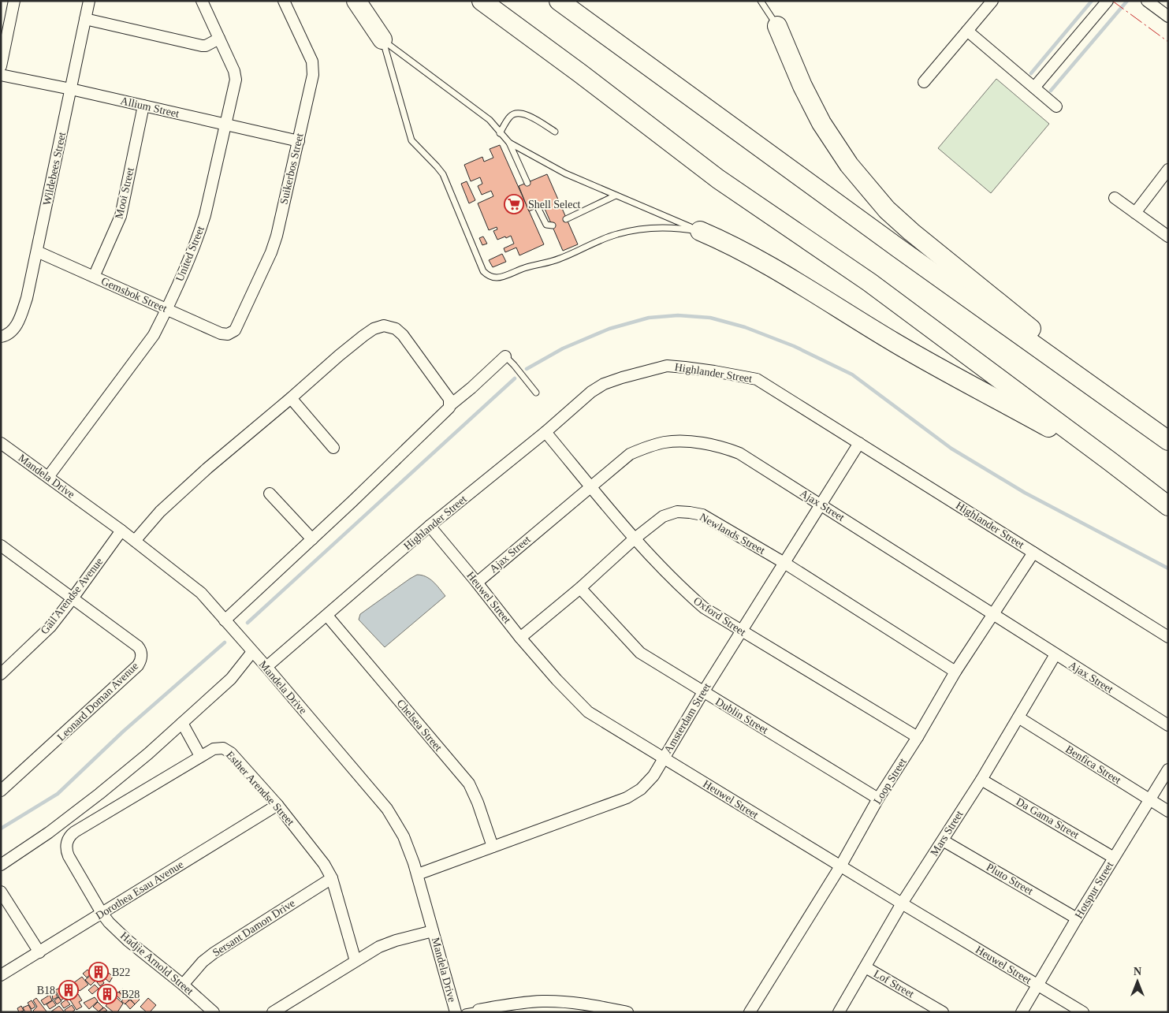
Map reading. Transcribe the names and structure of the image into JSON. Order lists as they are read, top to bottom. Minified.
{"streets":{"street":["Allium Street","Wildebees Street","Suikerbos Street","Mooi Street","United Street","Gemsbok Street","Highlander Street","Mandela Drive","Ajax Street","Newlands Street","Gail Arendse Avenue","Heuwel Street","Oxford Street","Leonard Doman Avenue","Dublin Street","Amsterdam Street","Chelsea Street","Benfica Street","Loop Street","Esther Arendse Street","Da Gama Street","Mars Street","Pluto Street","Dorothea Esau Avenue","Hotspur Street","Sersant Damon Drive","Hadjie Arnold Street","Lof Street"]},"crossings":[["Allium Street","Wildebees Street"],["Allium Street","Suikerbos Street"],["Allium Street","Mooi Street"],["Allium Street","United Street"],["Wildebees Street","Gemsbok Street"],["Suikerbos Street","Gemsbok Street"],["Mooi Street","Gemsbok Street"],["United Street","Gemsbok Street"],["United Street","Mandela Drive"],["Highlander Street","Mandela Drive"],["Highlander Street","Heuwel Street"],["Highlander Street","Oxford Street"],["Highlander Street","Amsterdam Street"],["Highlander Street","Chelsea Street"],["Highlander Street","Loop Street"],["Mandela Drive","Gail Arendse Avenue"],["Mandela Drive","Amsterdam Street"],["Ajax Street","Heuwel Street"],["Ajax Street","Oxford Street"],["Ajax Street","Amsterdam Street"],["Ajax Street","Loop Street"],["Ajax Street","Mars Street"],["Newlands Street","Heuwel Street"],["Newlands Street","Oxford Street"],["Newlands Street","Dublin Street"],["Newlands Street","Amsterdam Street"],["Newlands Street","Loop Street"],["Gail Arendse Avenue","Leonard Doman Avenue"],["Heuwel Street","Amsterdam Street"],["Heuwel Street","Loop Street"],["Heuwel Street","Mars Street"],["Heuwel Street","Hotspur Street"],["Oxford Street","Amsterdam Street"],["Oxford Street","Loop Street"],["Dublin Street","Amsterdam Street"],["Dublin Street","Loop Street"],["Amsterdam Street","Chelsea Street"],["Benfica Street","Mars Street"],["Benfica Street","Hotspur Street"],["Esther Arendse Street","Dorothea Esau Avenue"],["Esther Arendse Street","Sersant Damon Drive"],["Da Gama Street","Mars Street"],["Da Gama Street","Hotspur Street"],["Mars Street","Pluto Street"],["Mars Street","Lof Street"],["Pluto Street","Hotspur Street"],["Dorothea Esau Avenue","Hadjie Arnold Street"],["Sersant Damon Drive","Hadjie Arnold Street"]],"places":{"supermarket":["Shell Select"],"building":["B22","B18","B28"]},"north":"top"}
